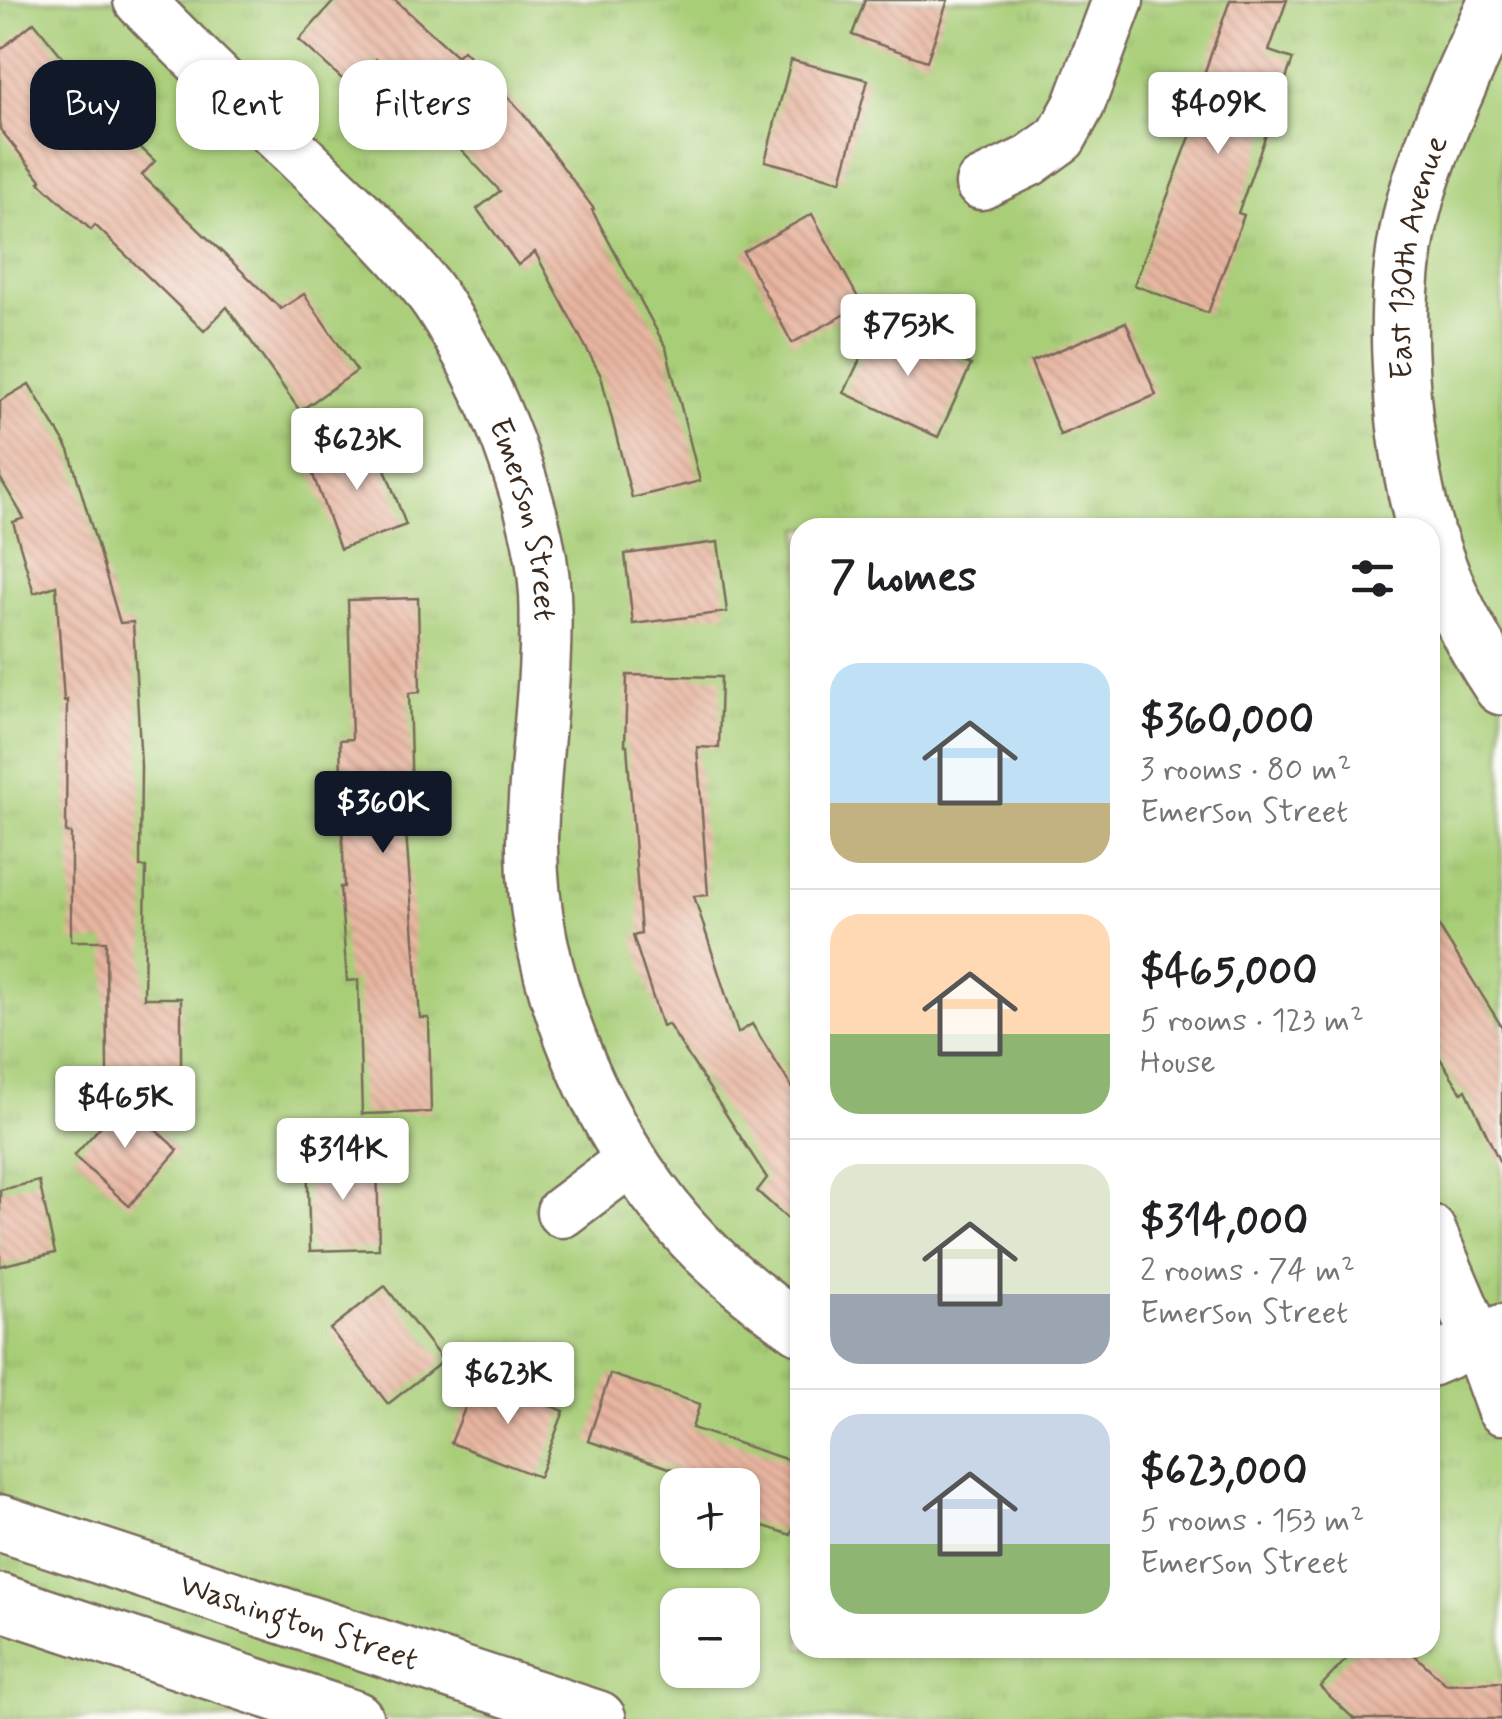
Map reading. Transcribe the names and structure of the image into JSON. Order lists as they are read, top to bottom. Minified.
{"streets":{"main road":["East 130th Avenue","Washington Street"],"street":["Emerson Street"]},"page":{"chip":["Buy","Rent","Filters"],"price":["$409K","$753K","$623K","$360K","$465K","$314K","$623K"],"heading":"7 homes","list":[{"name":"$360,000","note":"3 rooms · 80 m² · Emerson Street"},{"name":"$465,000","note":"5 rooms · 123 m² · House"},{"name":"$314,000","note":"2 rooms · 74 m² · Emerson Street"},{"name":"$623,000","note":"5 rooms · 153 m² · Emerson Street"}],"map_buttons":["+","−"]}}
